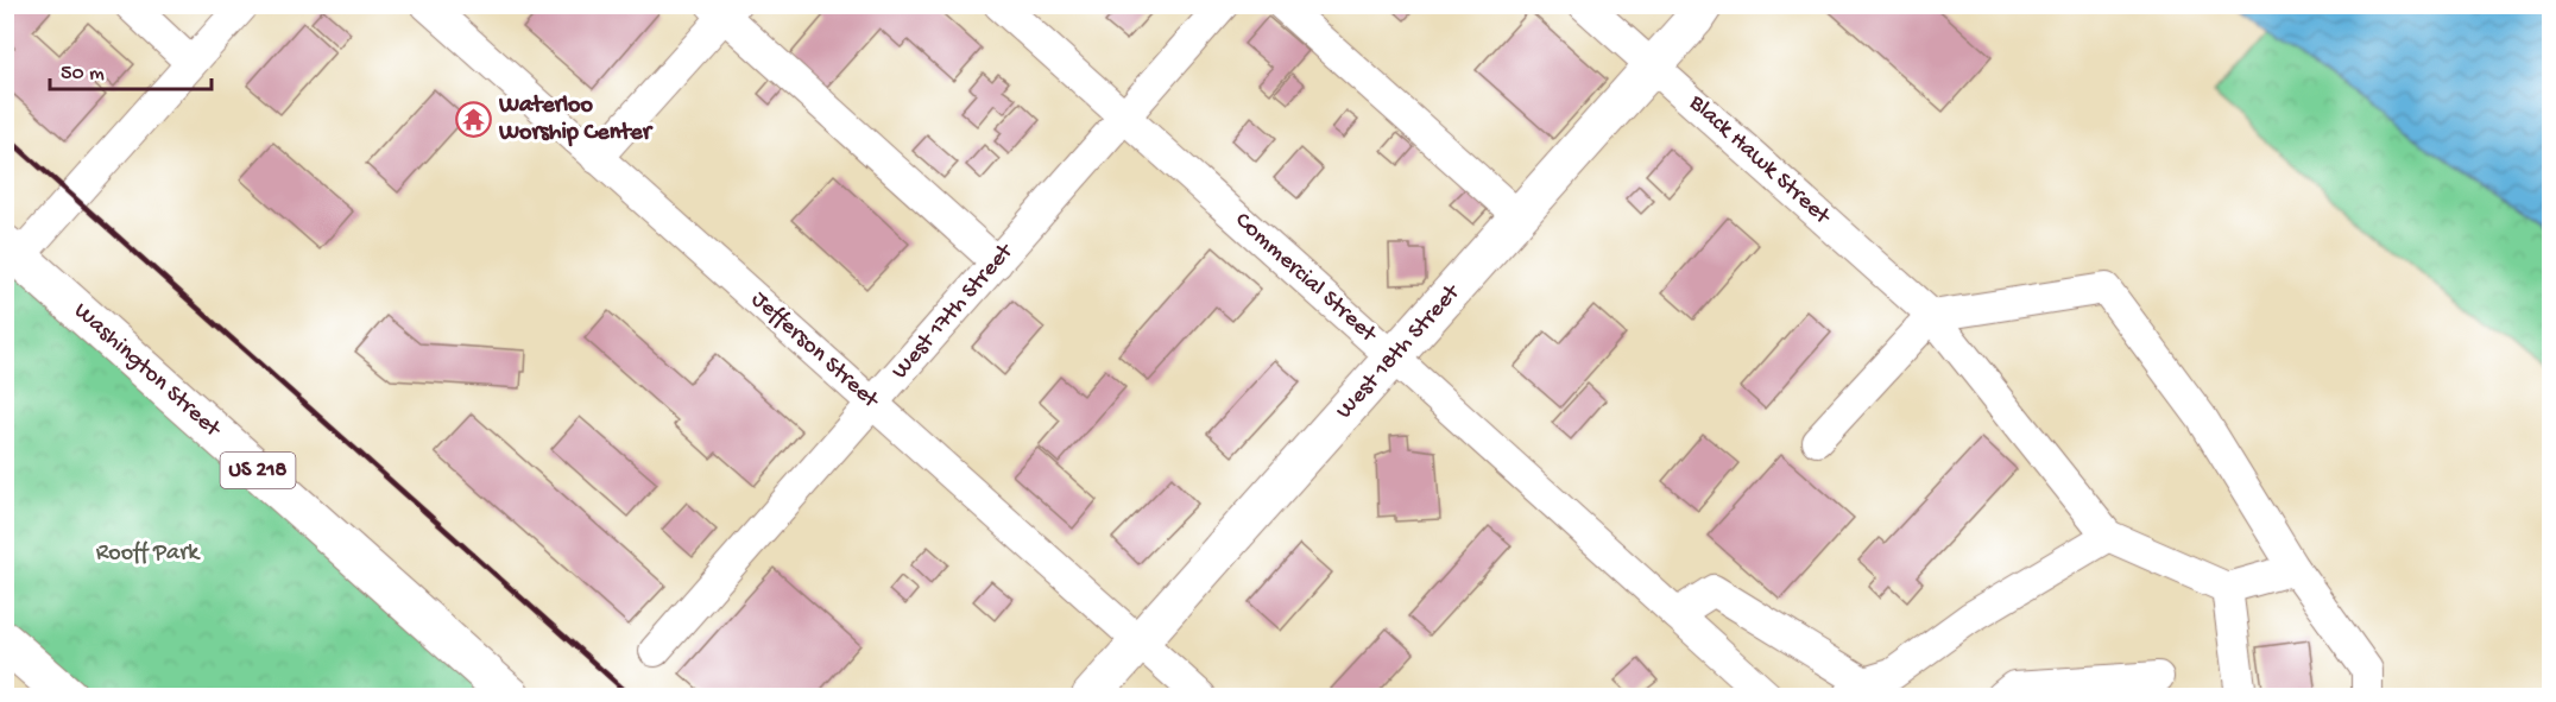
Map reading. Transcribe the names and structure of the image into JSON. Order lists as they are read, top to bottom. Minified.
{"streets":{"highway":["Washington Street","US 218"],"main road":["West 18th Street"],"street":["Black Hawk Street","Commercial Street","West 17th Street","Jefferson Street"]},"crossings":[["Black Hawk Street","West 18th Street"],["Commercial Street","West 17th Street"],["Commercial Street","West 18th Street"],["West 17th Street","Jefferson Street"],["Jefferson Street","West 18th Street"]],"parks":["Rooff Park"],"places":{"temple":["Waterloo Worship Center"]},"scale_bar":"50 m"}
